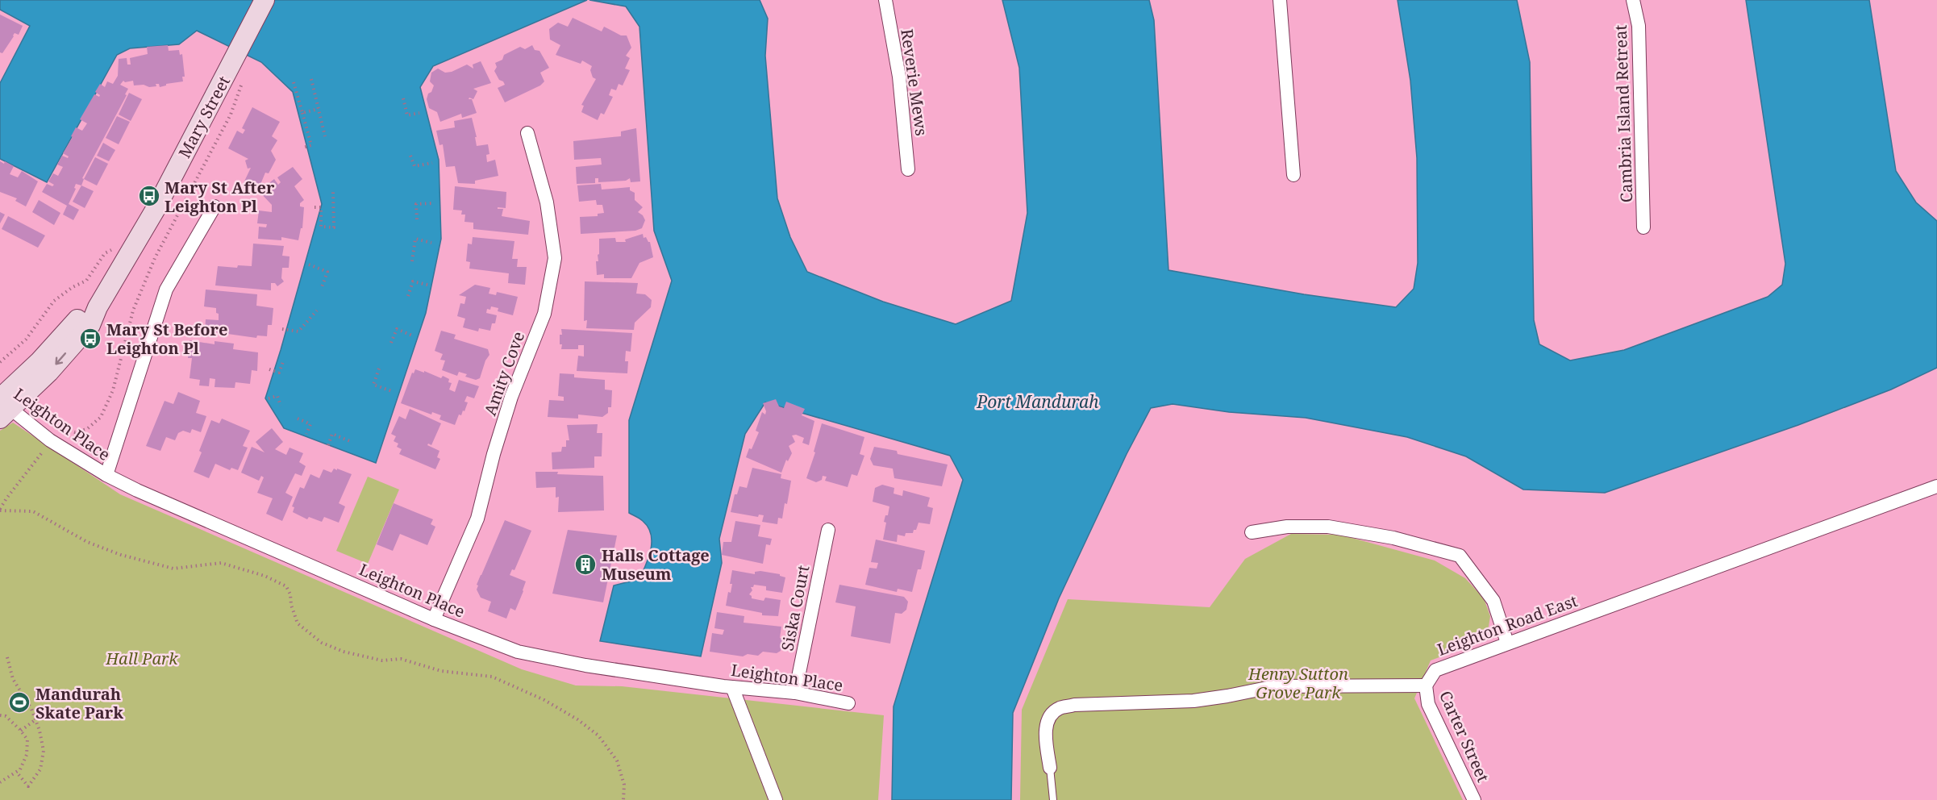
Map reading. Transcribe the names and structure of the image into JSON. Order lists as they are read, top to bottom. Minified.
{"streets":{"street":["Reverie Mews","Cambria Island Retreat","Mary Street","Amity Cove","Leighton Place","Siska Court","Leighton Road East","Carter Street"]},"crossings":[["Mary Street","Leighton Place"],["Amity Cove","Leighton Place"],["Leighton Place","Siska Court"],["Leighton Road East","Carter Street"]],"water":["Port Mandurah"],"parks":["Hall Park","Henry Sutton Grove Park"],"places":{"bus stop":["Mary St After Leighton Pl","Mary St Before Leighton Pl"],"building":["Halls Cottage Museum"],"sports":["Mandurah Skate Park"]}}
